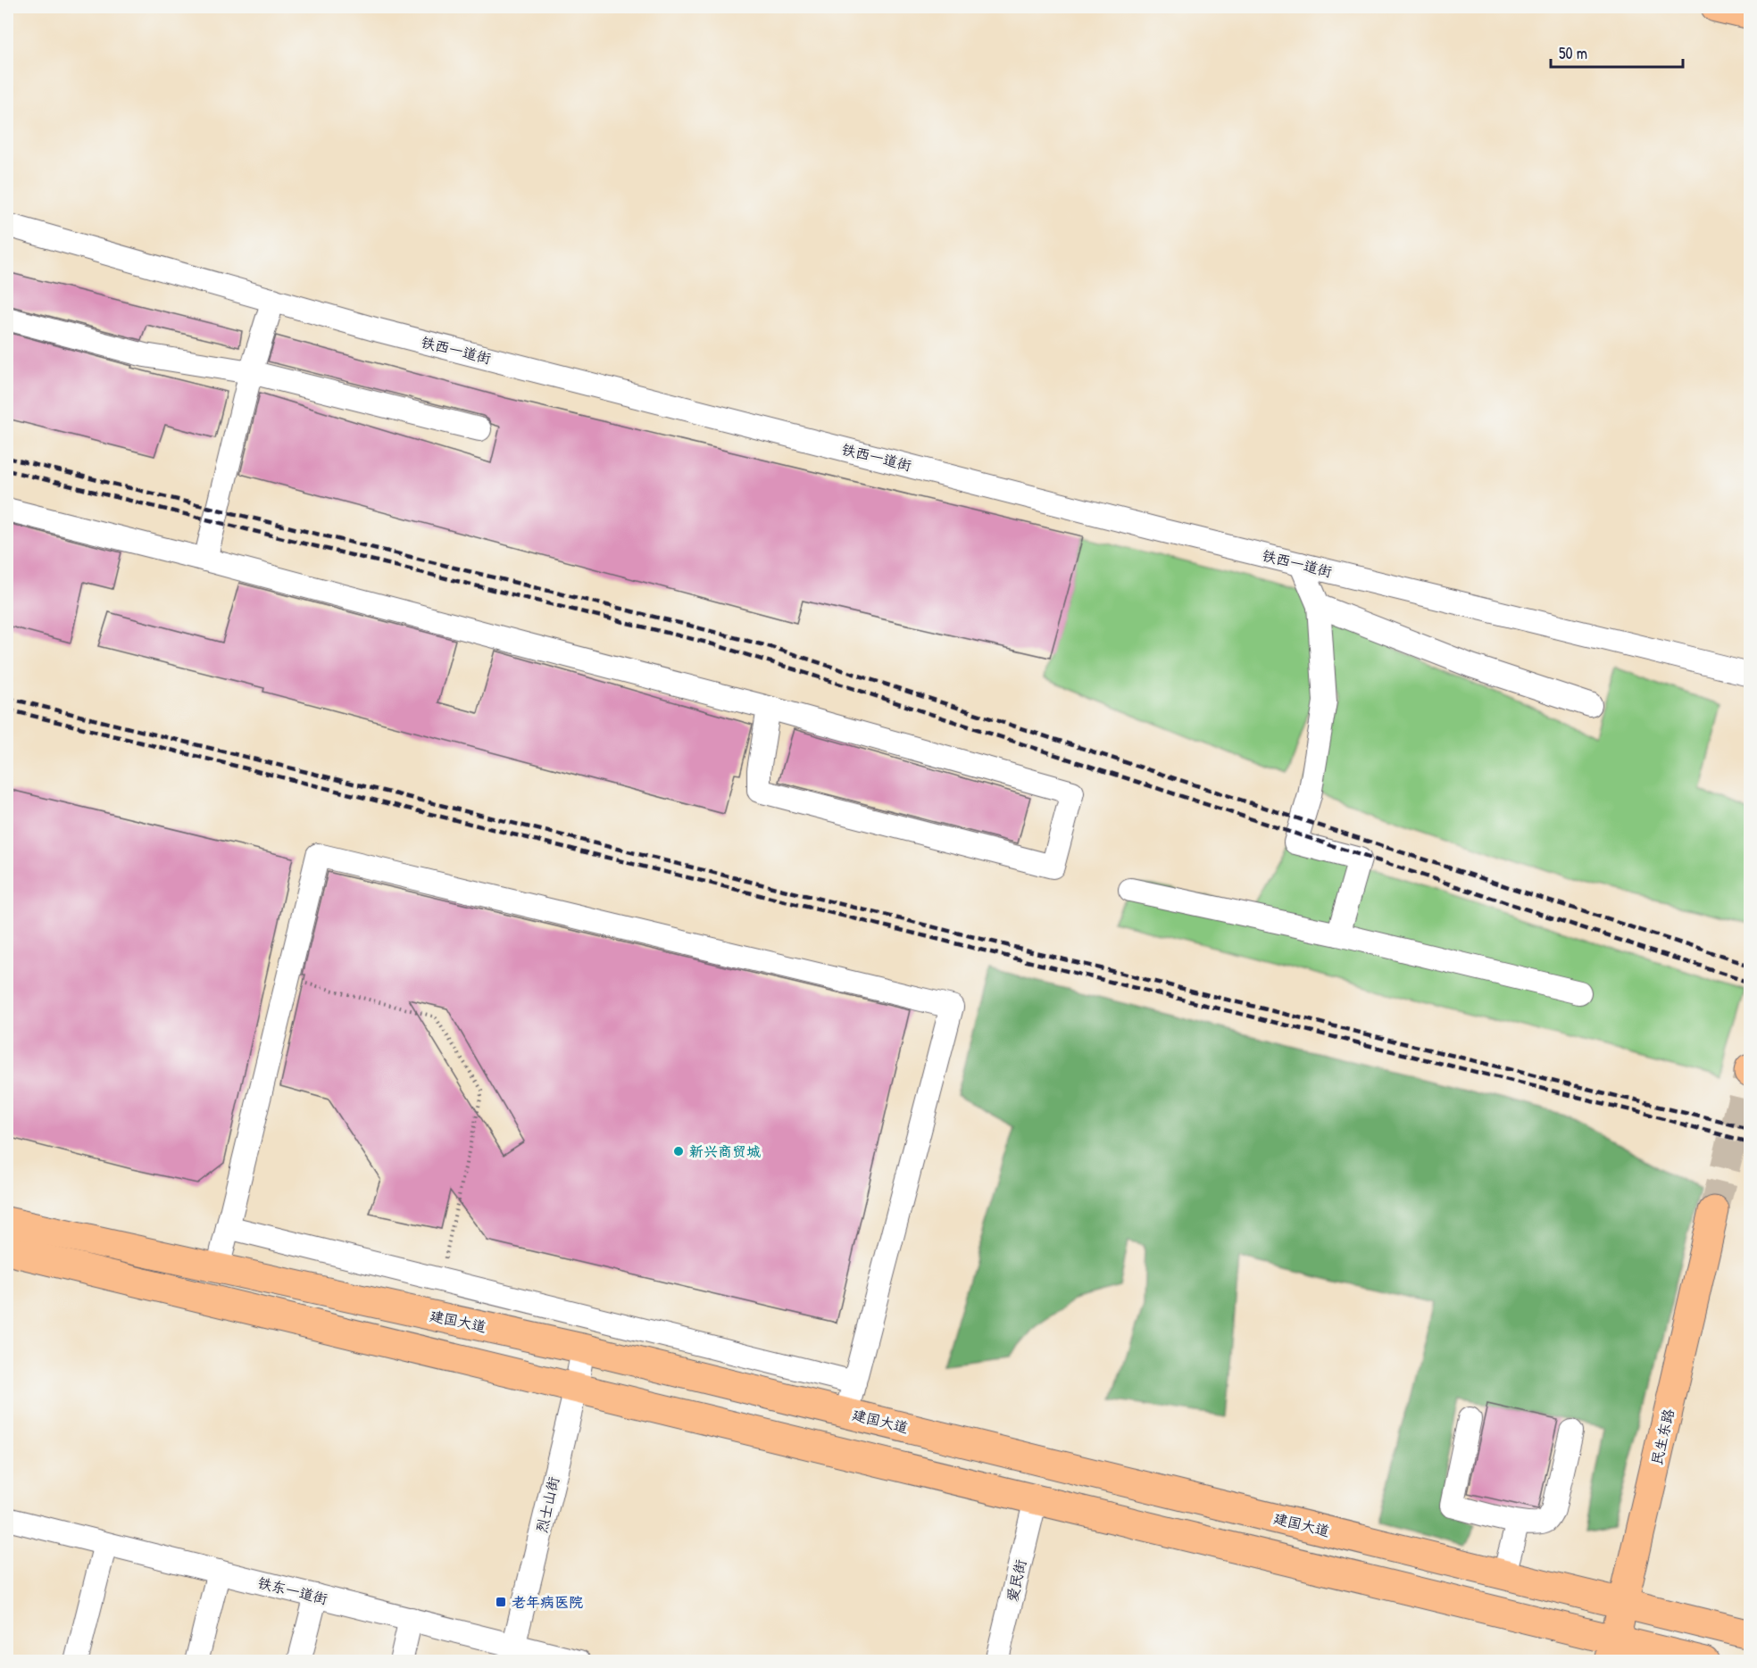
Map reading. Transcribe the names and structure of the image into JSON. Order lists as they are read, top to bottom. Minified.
{"streets":{"main road":["建国大道","民生东路"],"street":["铁西一道街","烈士山街","爱民街","铁东一道街"]},"crossings":[["建国大道","民生东路"],["建国大道","烈士山街"],["烈士山街","铁东一道街"]],"places":{"other":["新兴商贸城"],"transit":["老年病医院"]},"scale_bar":"50 m"}
